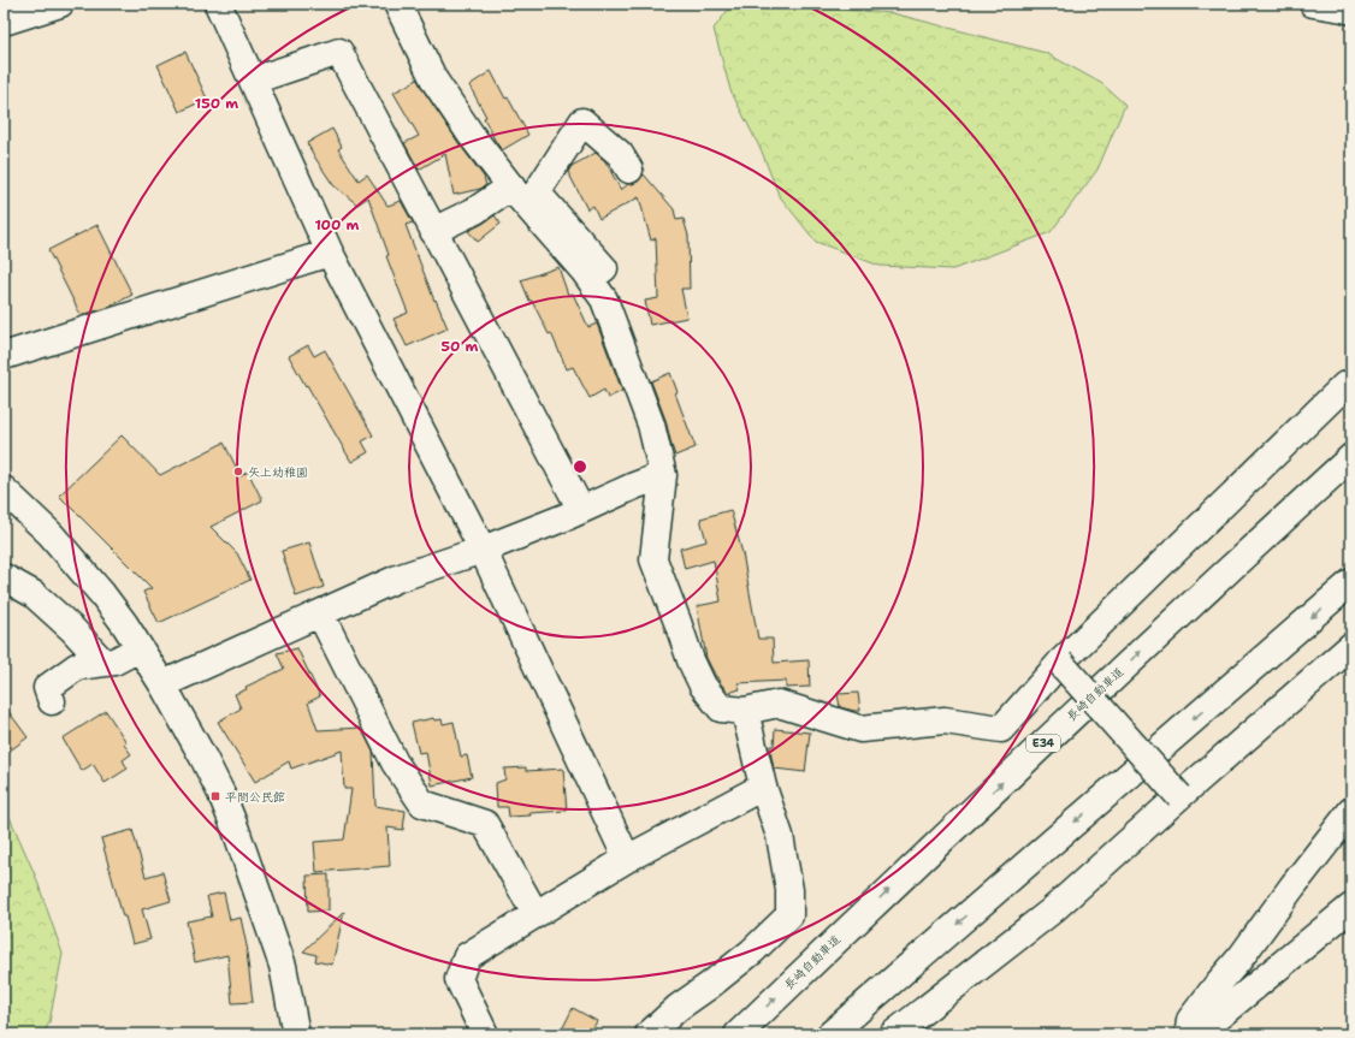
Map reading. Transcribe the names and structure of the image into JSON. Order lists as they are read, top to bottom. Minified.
{"streets":{"main road":["長崎自動車道","E34"]},"places":{"other":["矢上幼稚園"],"transit":["平間公民館"]},"rings":["150 m","100 m","50 m"]}
